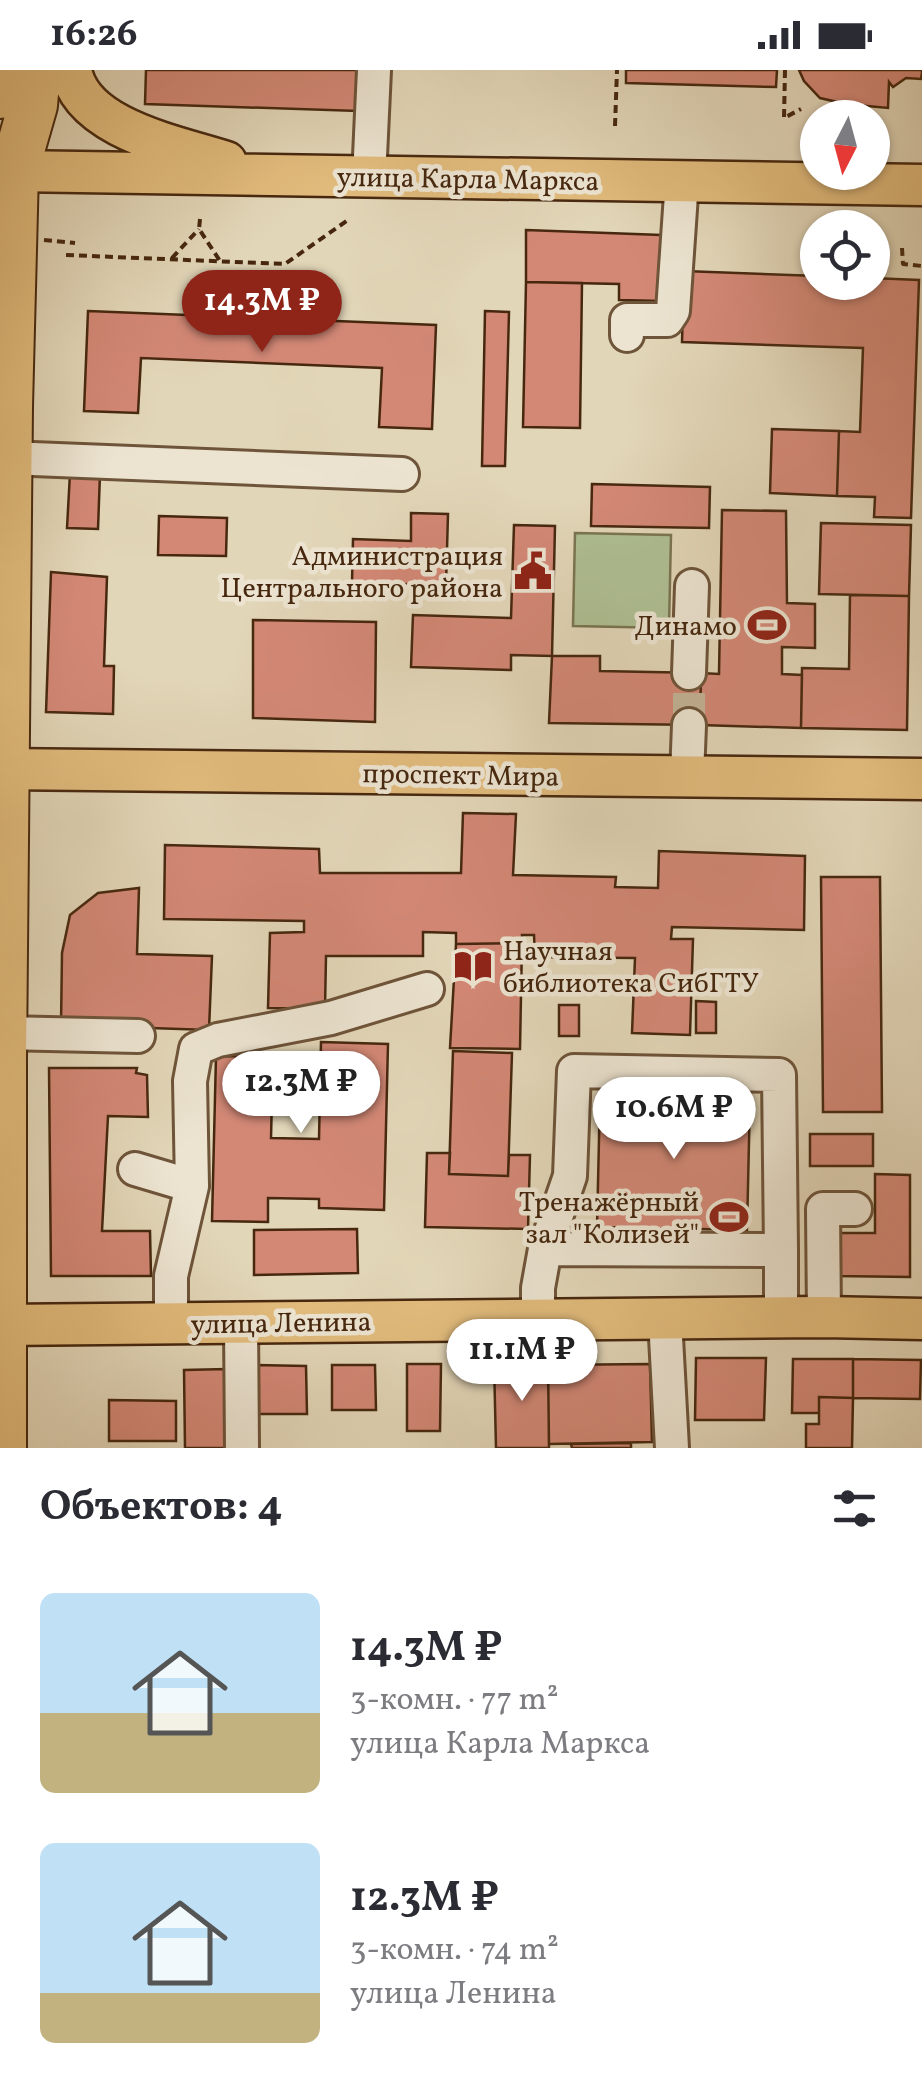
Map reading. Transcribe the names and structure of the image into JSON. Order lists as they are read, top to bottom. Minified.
{"streets":{"main road":["улица Карла Маркса","проспект Мира","улица Ленина"]},"places":{"public building":["Администрация Центрального района"],"sports":["Динамо","Тренажёрный зал \"Колизей\""],"library":["Научная библиотека СибГТУ"]},"north":"bottom","page":{"status":"16:26","price":["14.3M ₽","12.3M ₽","10.6M ₽","11.1M ₽"],"heading":"Объектов: 4","list":[{"name":"14.3M ₽","note":"3-комн. · 77 m² · улица Карла Маркса"},{"name":"12.3M ₽","note":"3-комн. · 74 m² · улица Ленина"}]}}
